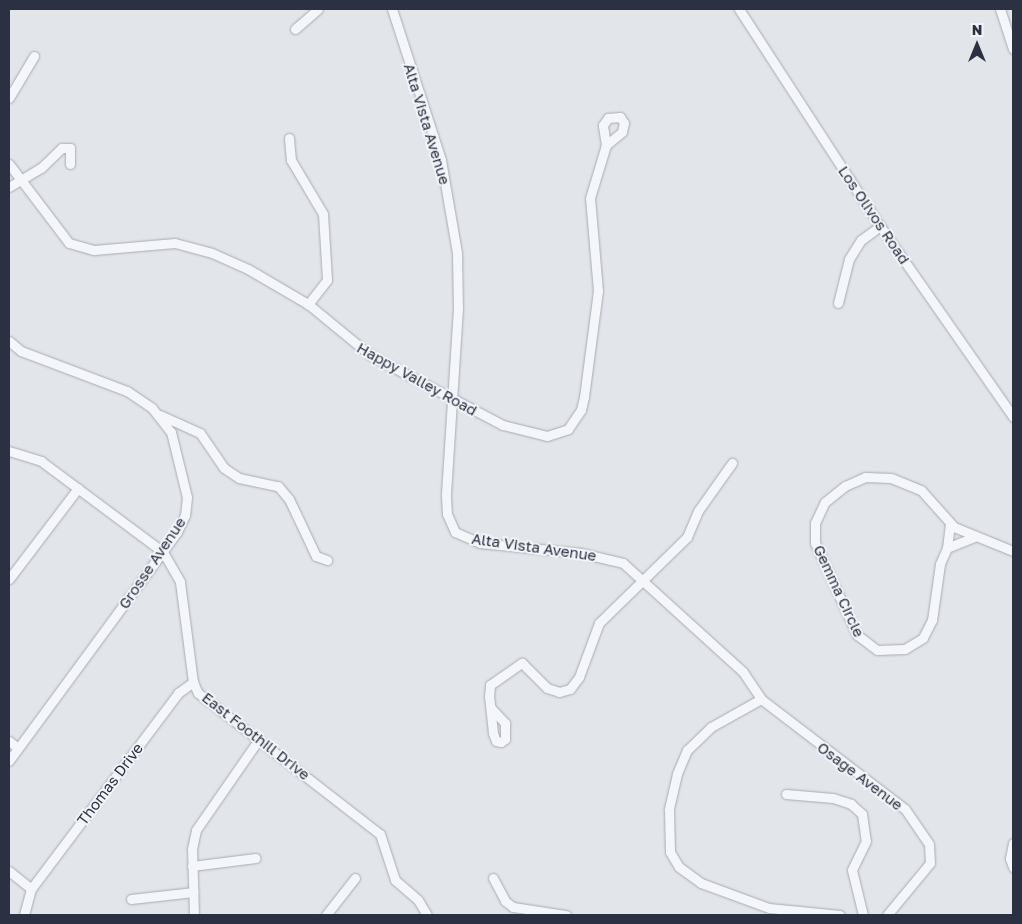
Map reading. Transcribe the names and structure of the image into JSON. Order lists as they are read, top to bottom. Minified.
{"streets":{"street":["Alta Vista Avenue","Los Olivos Road","Happy Valley Road","Grosse Avenue","Gemma Circle","East Foothill Drive","Osage Avenue","Thomas Drive"]},"crossings":[["Alta Vista Avenue","Happy Valley Road"],["Alta Vista Avenue","Osage Avenue"],["Grosse Avenue","East Foothill Drive"],["East Foothill Drive","Thomas Drive"]],"north":"top"}
